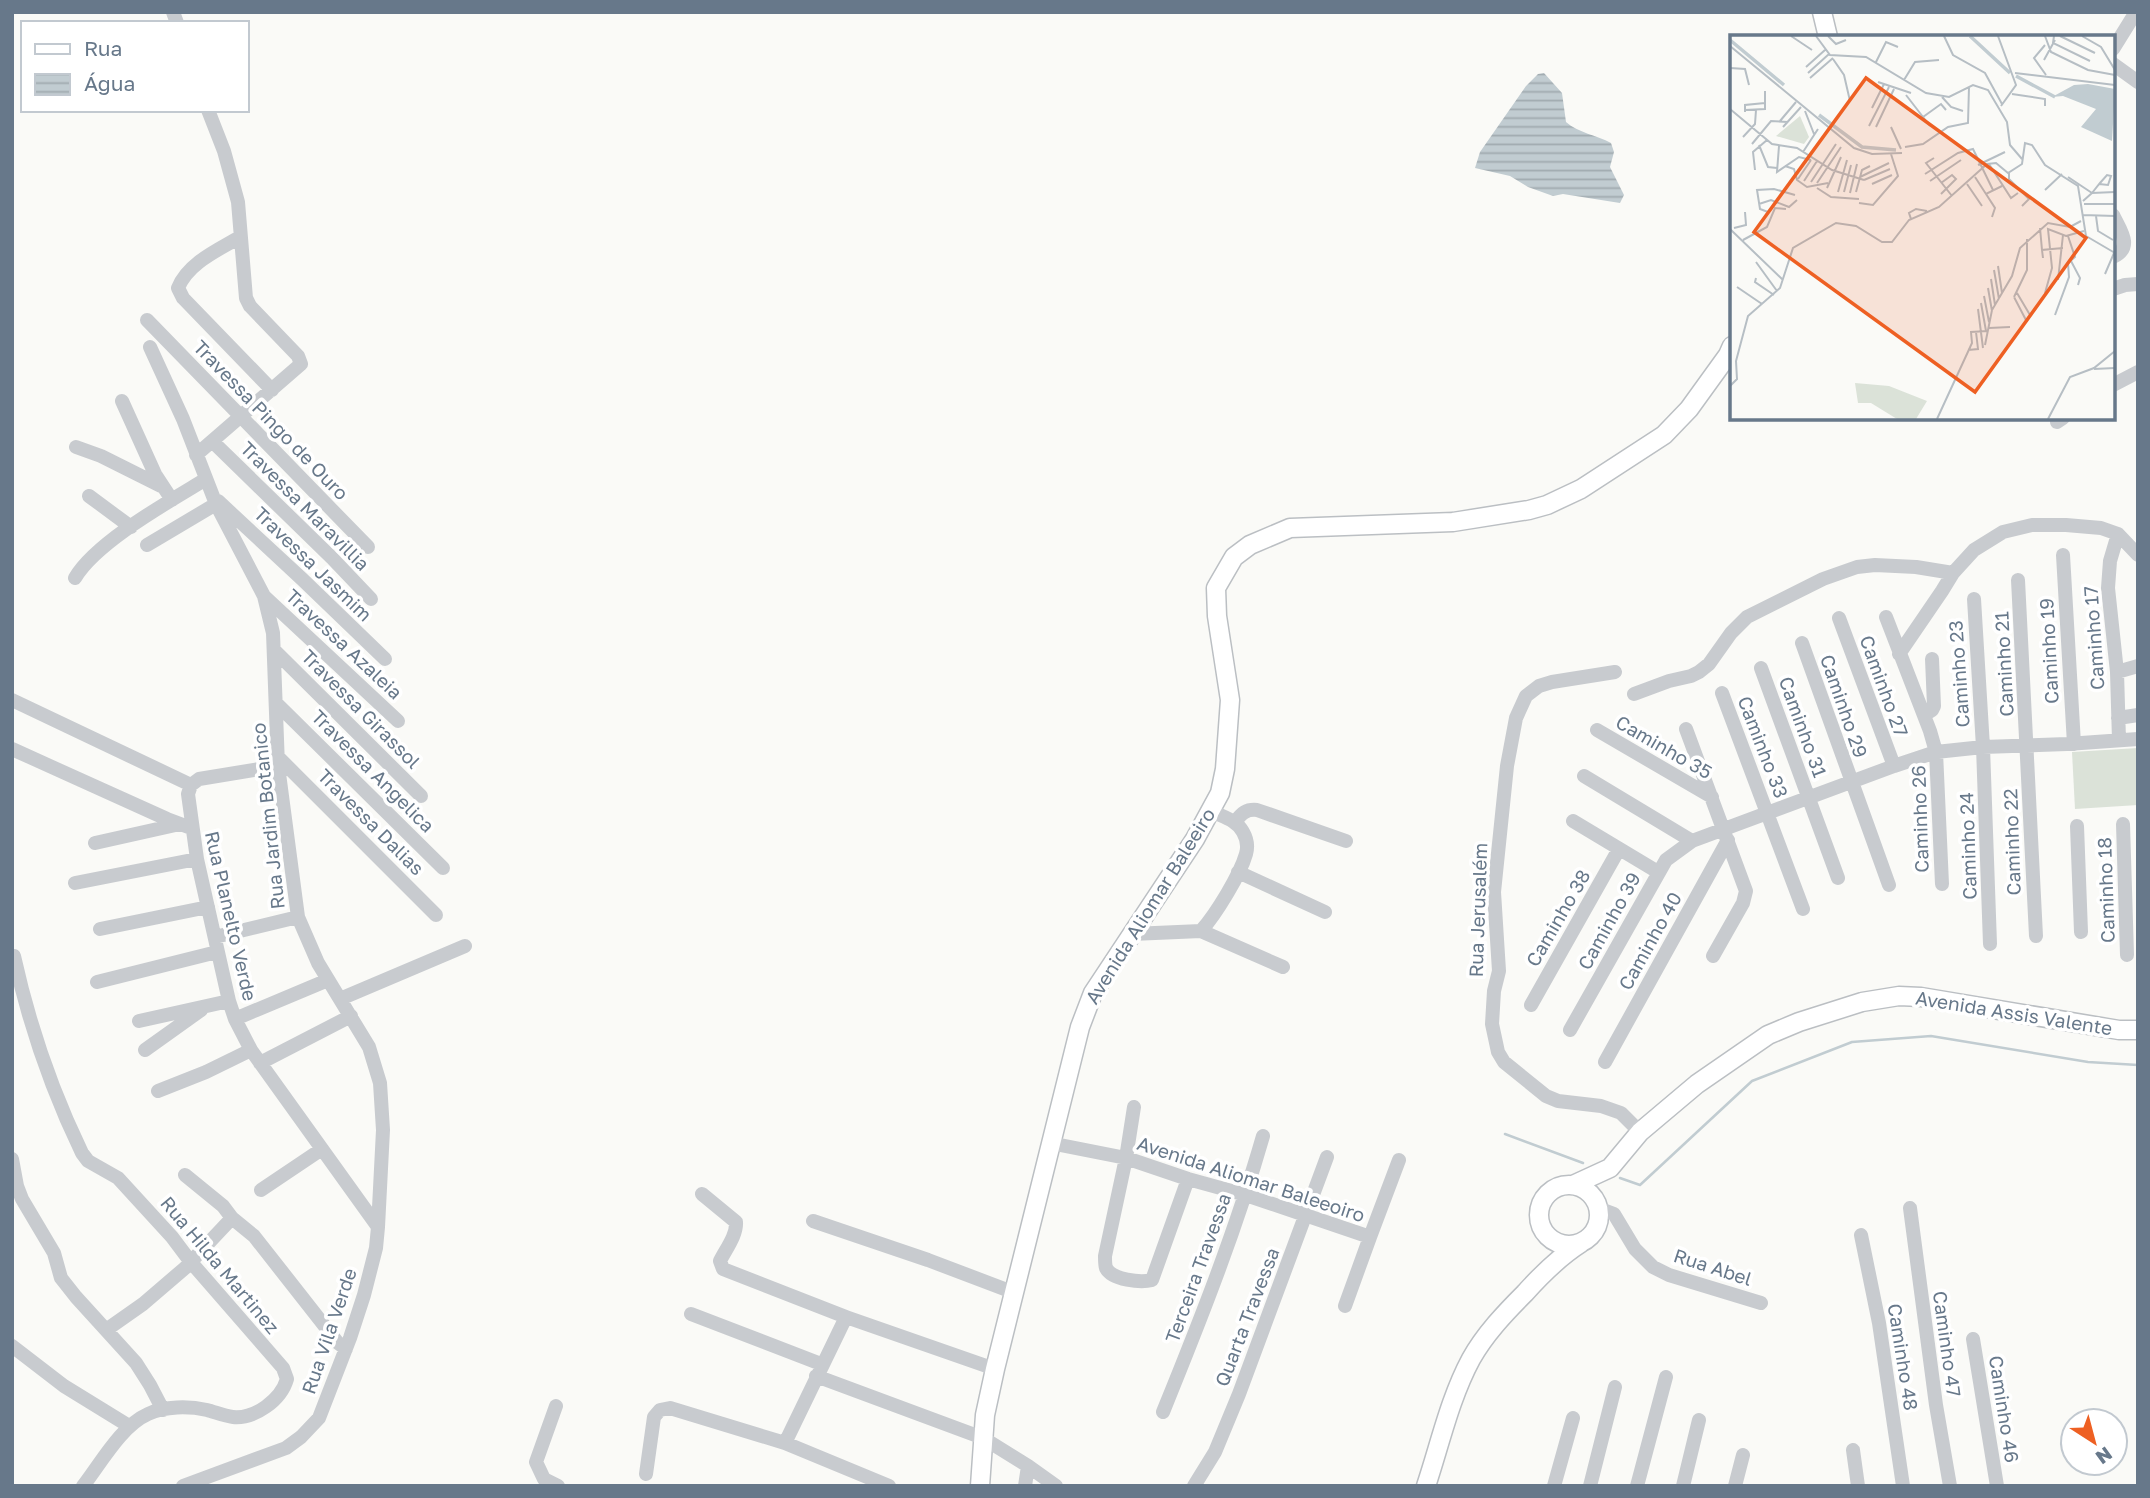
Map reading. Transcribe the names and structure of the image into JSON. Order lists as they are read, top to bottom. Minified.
{"streets":{"main road":["Avenida Aliomar Baleeiro","Avenida Assis Valente"],"street":["Travessa Pingo de Ouro","Travessa Maravillia","Travessa Jasmim","Caminho 17","Travessa Azaleia","Caminho 19","Caminho 21","Caminho 23","Caminho 27","Caminho 29","Travessa Girassol","Caminho 31","Caminho 35","Caminho 33","Travessa Angelica","Rua Jardim Botanico","Caminho 26","Travessa Dalias","Caminho 22","Caminho 24","Caminho 18","Rua Jerusalém","Rua Planelto Verde","Caminho 38","Caminho 39","Caminho 40","Avenida Aliomar Baleeoiro","Rua Hilda Martinez","Rua Abel","Terceira Travessa","Quarta Travessa","Rua Vila Verde","Caminho 47","Caminho 48","Caminho 46"]},"crossings":[["Travessa Jasmim","Rua Jardim Botanico"],["Caminho 17","Caminho 39"],["Travessa Azaleia","Rua Jardim Botanico"],["Caminho 19","Caminho 39"],["Caminho 21","Caminho 22"],["Caminho 21","Caminho 39"],["Caminho 23","Caminho 24"],["Caminho 23","Caminho 39"],["Caminho 27","Caminho 39"],["Caminho 29","Caminho 39"],["Travessa Girassol","Rua Jardim Botanico"],["Caminho 31","Caminho 39"],["Caminho 35","Caminho 39"],["Caminho 35","Caminho 40"],["Caminho 33","Caminho 39"],["Travessa Angelica","Rua Jardim Botanico"],["Rua Jardim Botanico","Travessa Dalias"],["Rua Jardim Botanico","Rua Planelto Verde"],["Rua Jardim Botanico","Rua Vila Verde"],["Caminho 26","Caminho 39"],["Caminho 22","Caminho 39"],["Caminho 24","Caminho 39"],["Avenida Aliomar Baleeiro","Avenida Aliomar Baleeoiro"],["Rua Jerusalém","Avenida Assis Valente"],["Rua Planelto Verde","Rua Vila Verde"],["Caminho 39","Caminho 40"],["Avenida Assis Valente","Rua Abel"],["Avenida Aliomar Baleeoiro","Terceira Travessa"],["Avenida Aliomar Baleeoiro","Quarta Travessa"]],"legend":["Rua","Água"],"north":"bottom right"}
